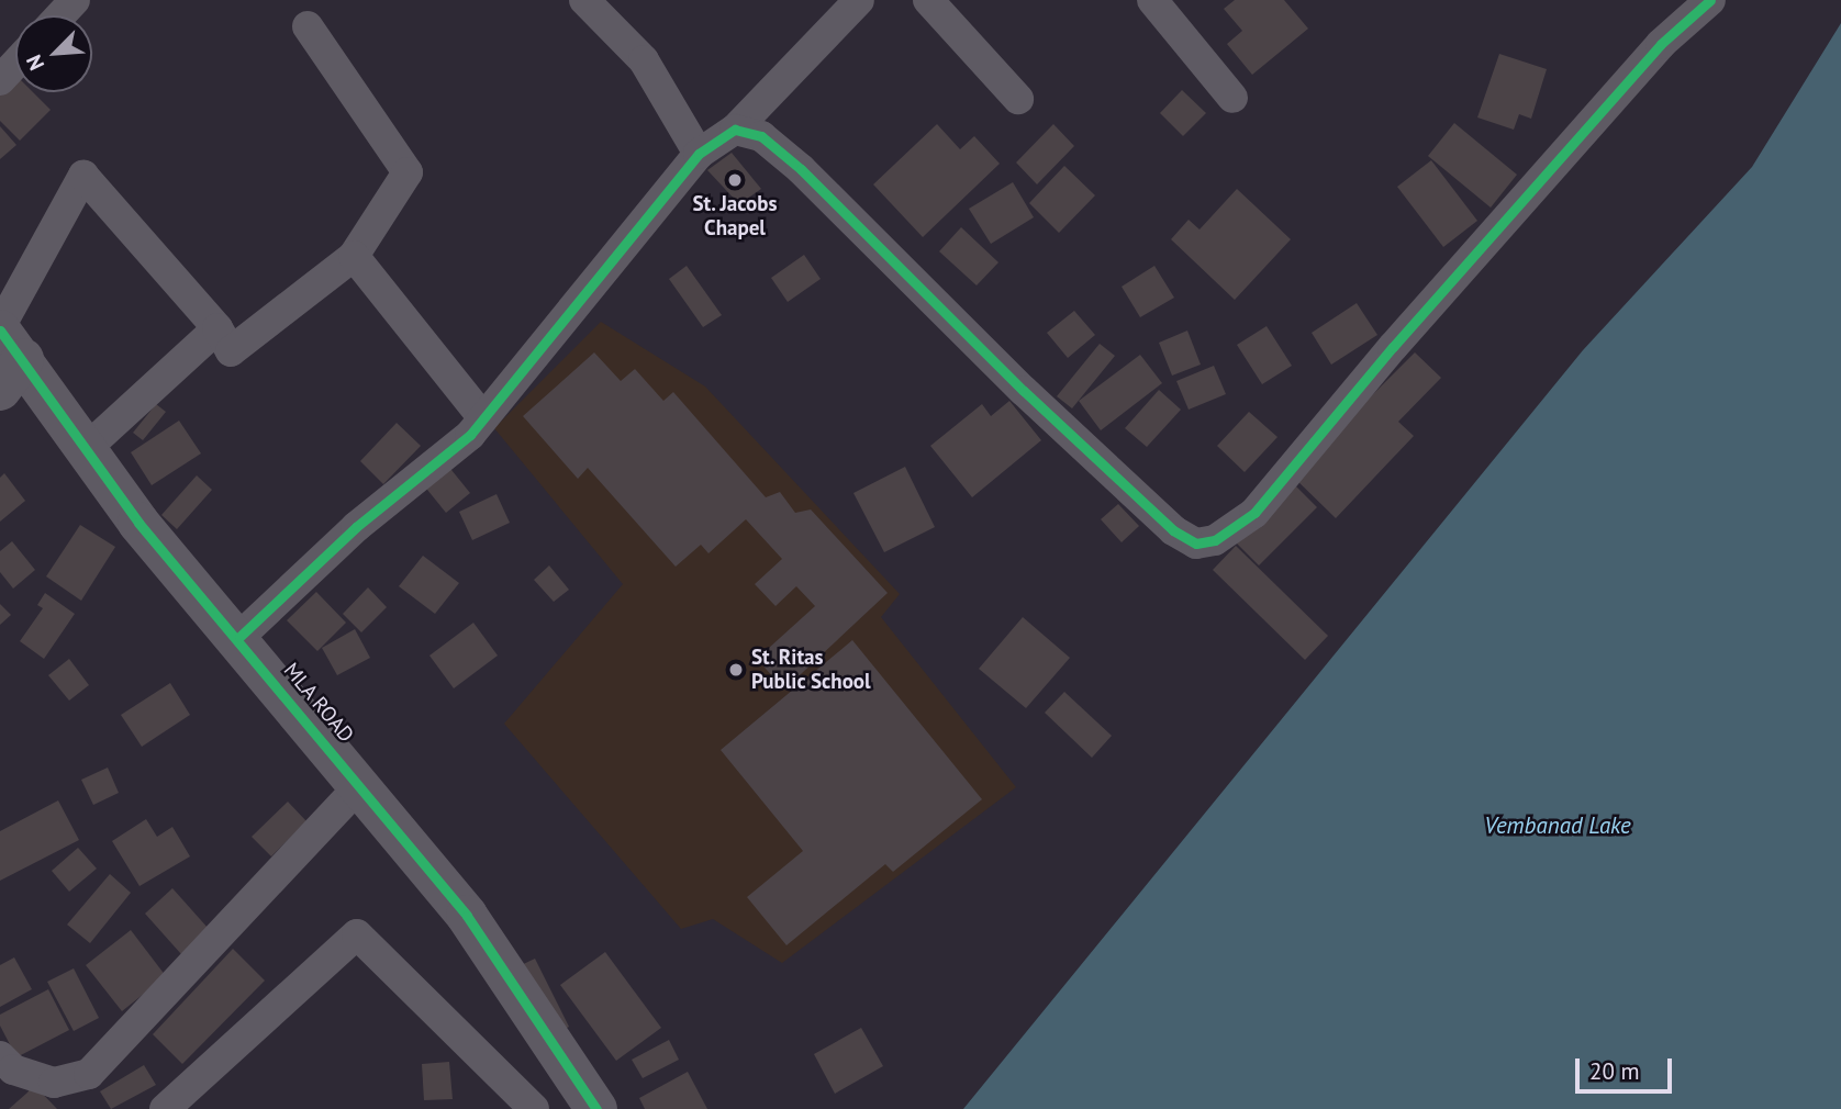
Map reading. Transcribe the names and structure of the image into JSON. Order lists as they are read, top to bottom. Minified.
{"streets":{"street":["MLA ROAD"]},"water":["Vembanad Lake"],"places":["St. Jacobs Chapel","St. Ritas Public School"],"scale_bar":"20 m","north":"bottom left"}
